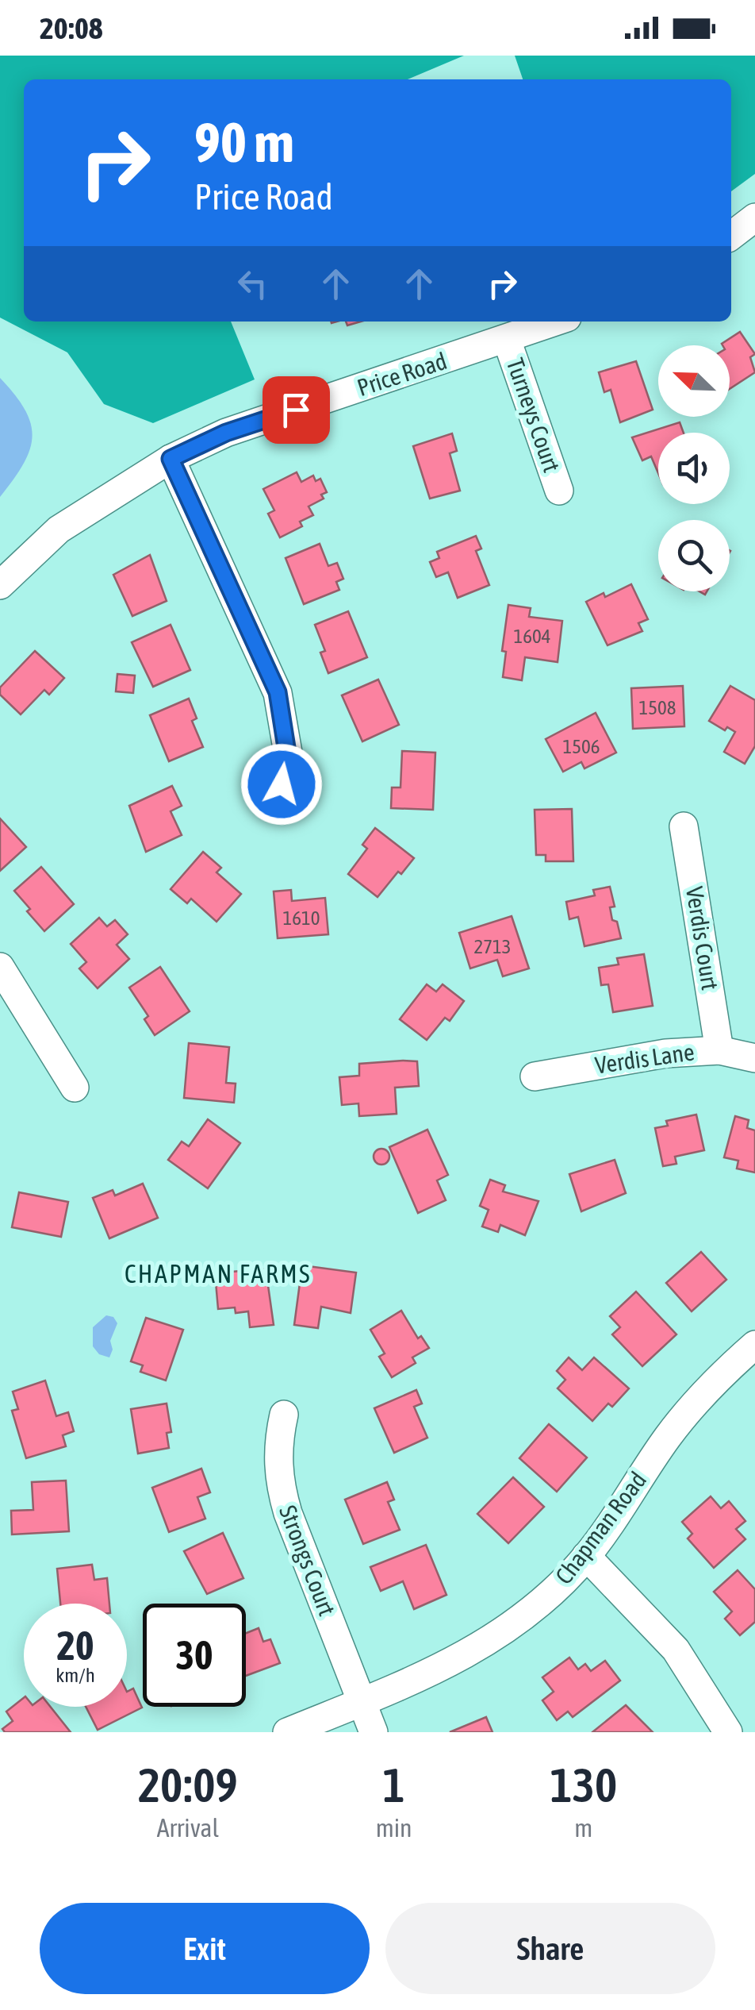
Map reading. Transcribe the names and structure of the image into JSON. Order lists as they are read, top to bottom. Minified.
{"streets":{"street":["Price Road","Turneys Court","Verdis Court","Verdis Lane","Chapman Road","Strongs Court"]},"crossings":[["Price Road","Turneys Court"],["Verdis Court","Verdis Lane"],["Chapman Road","Strongs Court"]],"districts":["CHAPMAN FARMS"],"house_numbers":["1604","1508","1506","1610","2713"],"north":"top left","page":{"status":"20:08","turn":["90 m","Price Road"],"speed":"20 km/h","limit":"30","eta":["20:09","Arrival","1","min","130","m"],"buttons":["Exit","Share"]}}
